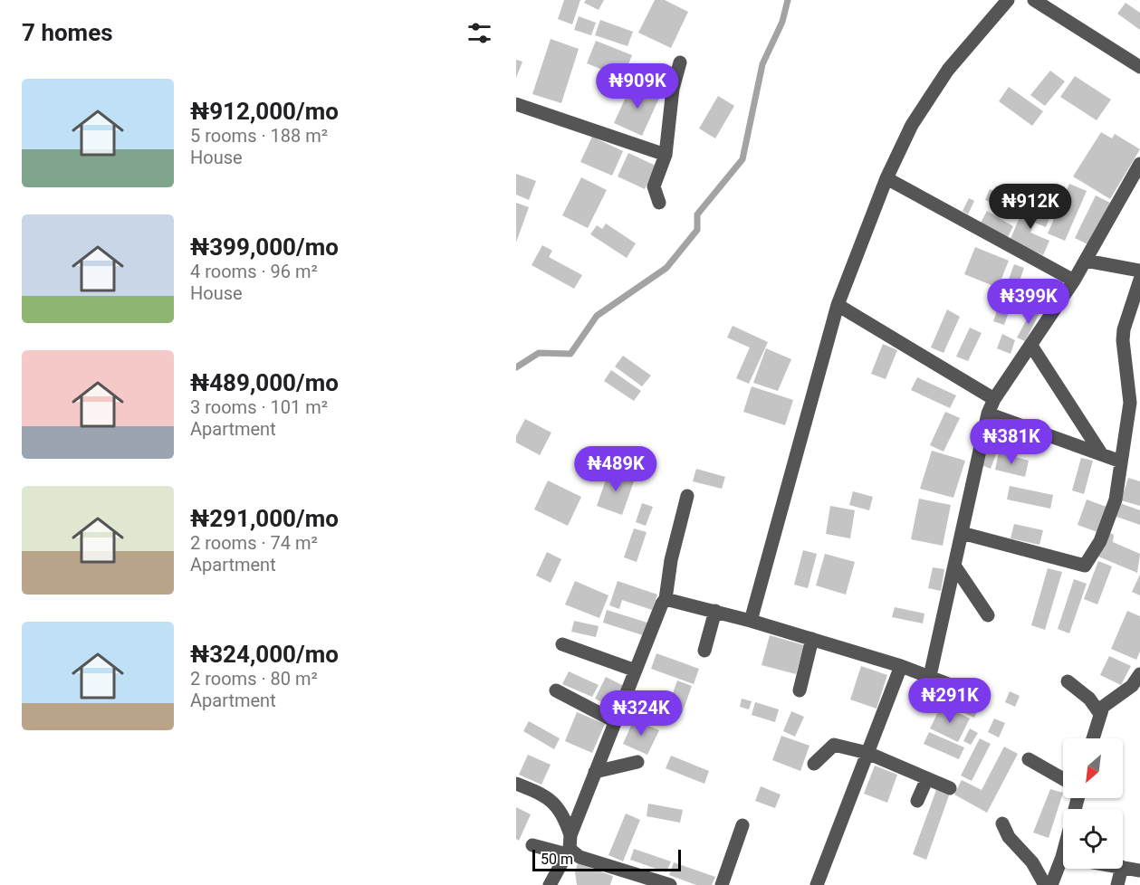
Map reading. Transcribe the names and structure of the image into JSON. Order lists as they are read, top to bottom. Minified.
{"scale_bar":"50 m","north":"bottom left","page":{"heading":"7 homes","price":["₦909K","₦912K","₦399K","₦381K","₦489K","₦291K","₦324K"],"list":[{"name":"₦912,000/mo","note":"5 rooms · 188 m² · House"},{"name":"₦399,000/mo","note":"4 rooms · 96 m² · House"},{"name":"₦489,000/mo","note":"3 rooms · 101 m² · Apartment"},{"name":"₦291,000/mo","note":"2 rooms · 74 m² · Apartment"},{"name":"₦324,000/mo","note":"2 rooms · 80 m² · Apartment"}],"scale":"50 m"}}
